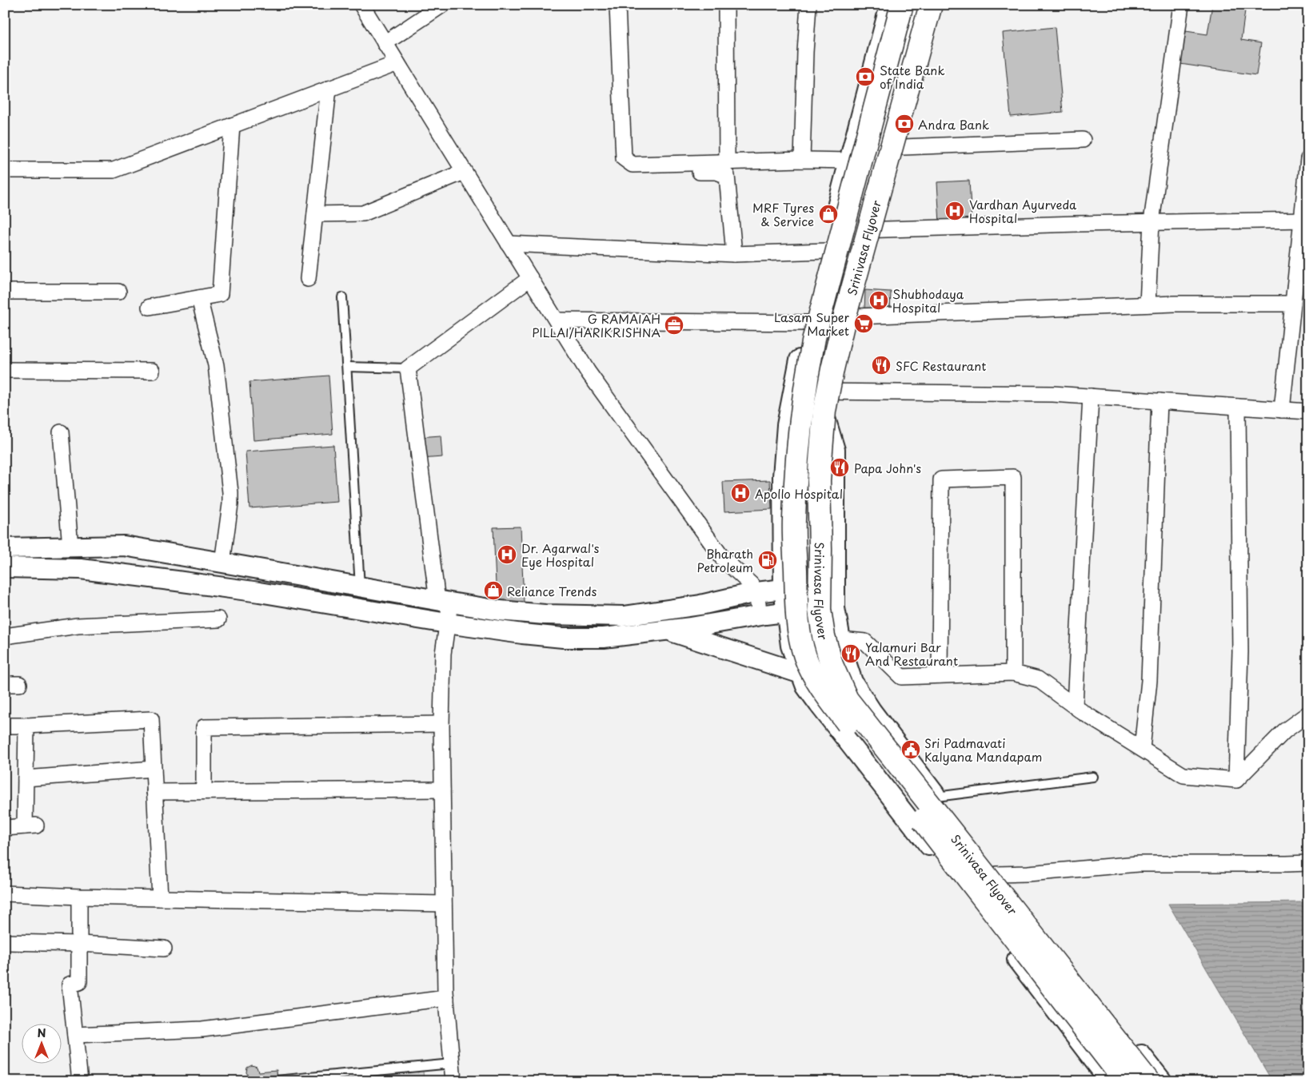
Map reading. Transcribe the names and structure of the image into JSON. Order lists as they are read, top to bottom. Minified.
{"streets":{"main road":["Srinivasa Flyover"]},"places":{"bank":["State Bank of India","Andra Bank"],"hospital":["Vardhan Ayurveda Hospital","Shubhodaya Hospital","Apollo Hospital","Dr. Agarwal's Eye Hospital"],"shop":["MRF Tyres & Service","Reliance Trends"],"supermarket":["Lasam Super Market"],"office":["G RAMAIAH PILLAI/HARIKRISHNA"],"restaurant":["SFC Restaurant","Papa John's","Yalamuri Bar And Restaurant"],"fuel station":["Bharath Petroleum"],"public building":["Sri Padmavati Kalyana Mandapam"]},"north":"top"}
